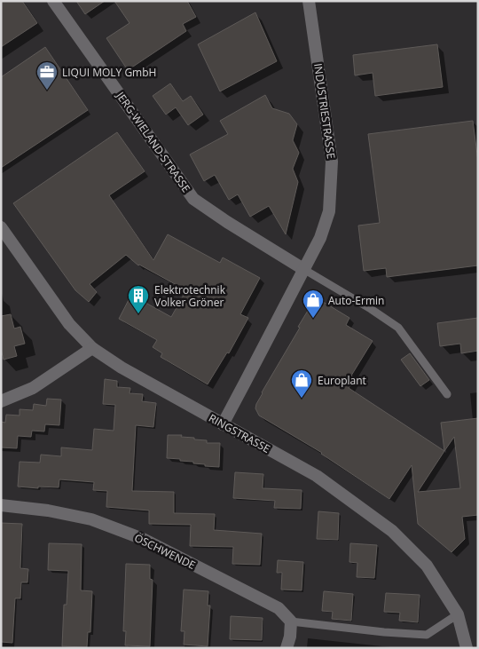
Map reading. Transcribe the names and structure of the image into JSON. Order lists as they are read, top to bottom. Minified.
{"streets":{"street":["INDUSTRIESTRASSE","JERG-WIELAND-STRASSE","RINGSTRASSE","ÖSCHWENDE"]},"crossings":[["INDUSTRIESTRASSE","JERG-WIELAND-STRASSE"],["INDUSTRIESTRASSE","RINGSTRASSE"]],"places":{"office":["LIQUI MOLY GmbH"],"building":["Elektrotechnik Volker Gröner"],"shop":["Auto-Ermin","Europlant"]}}
